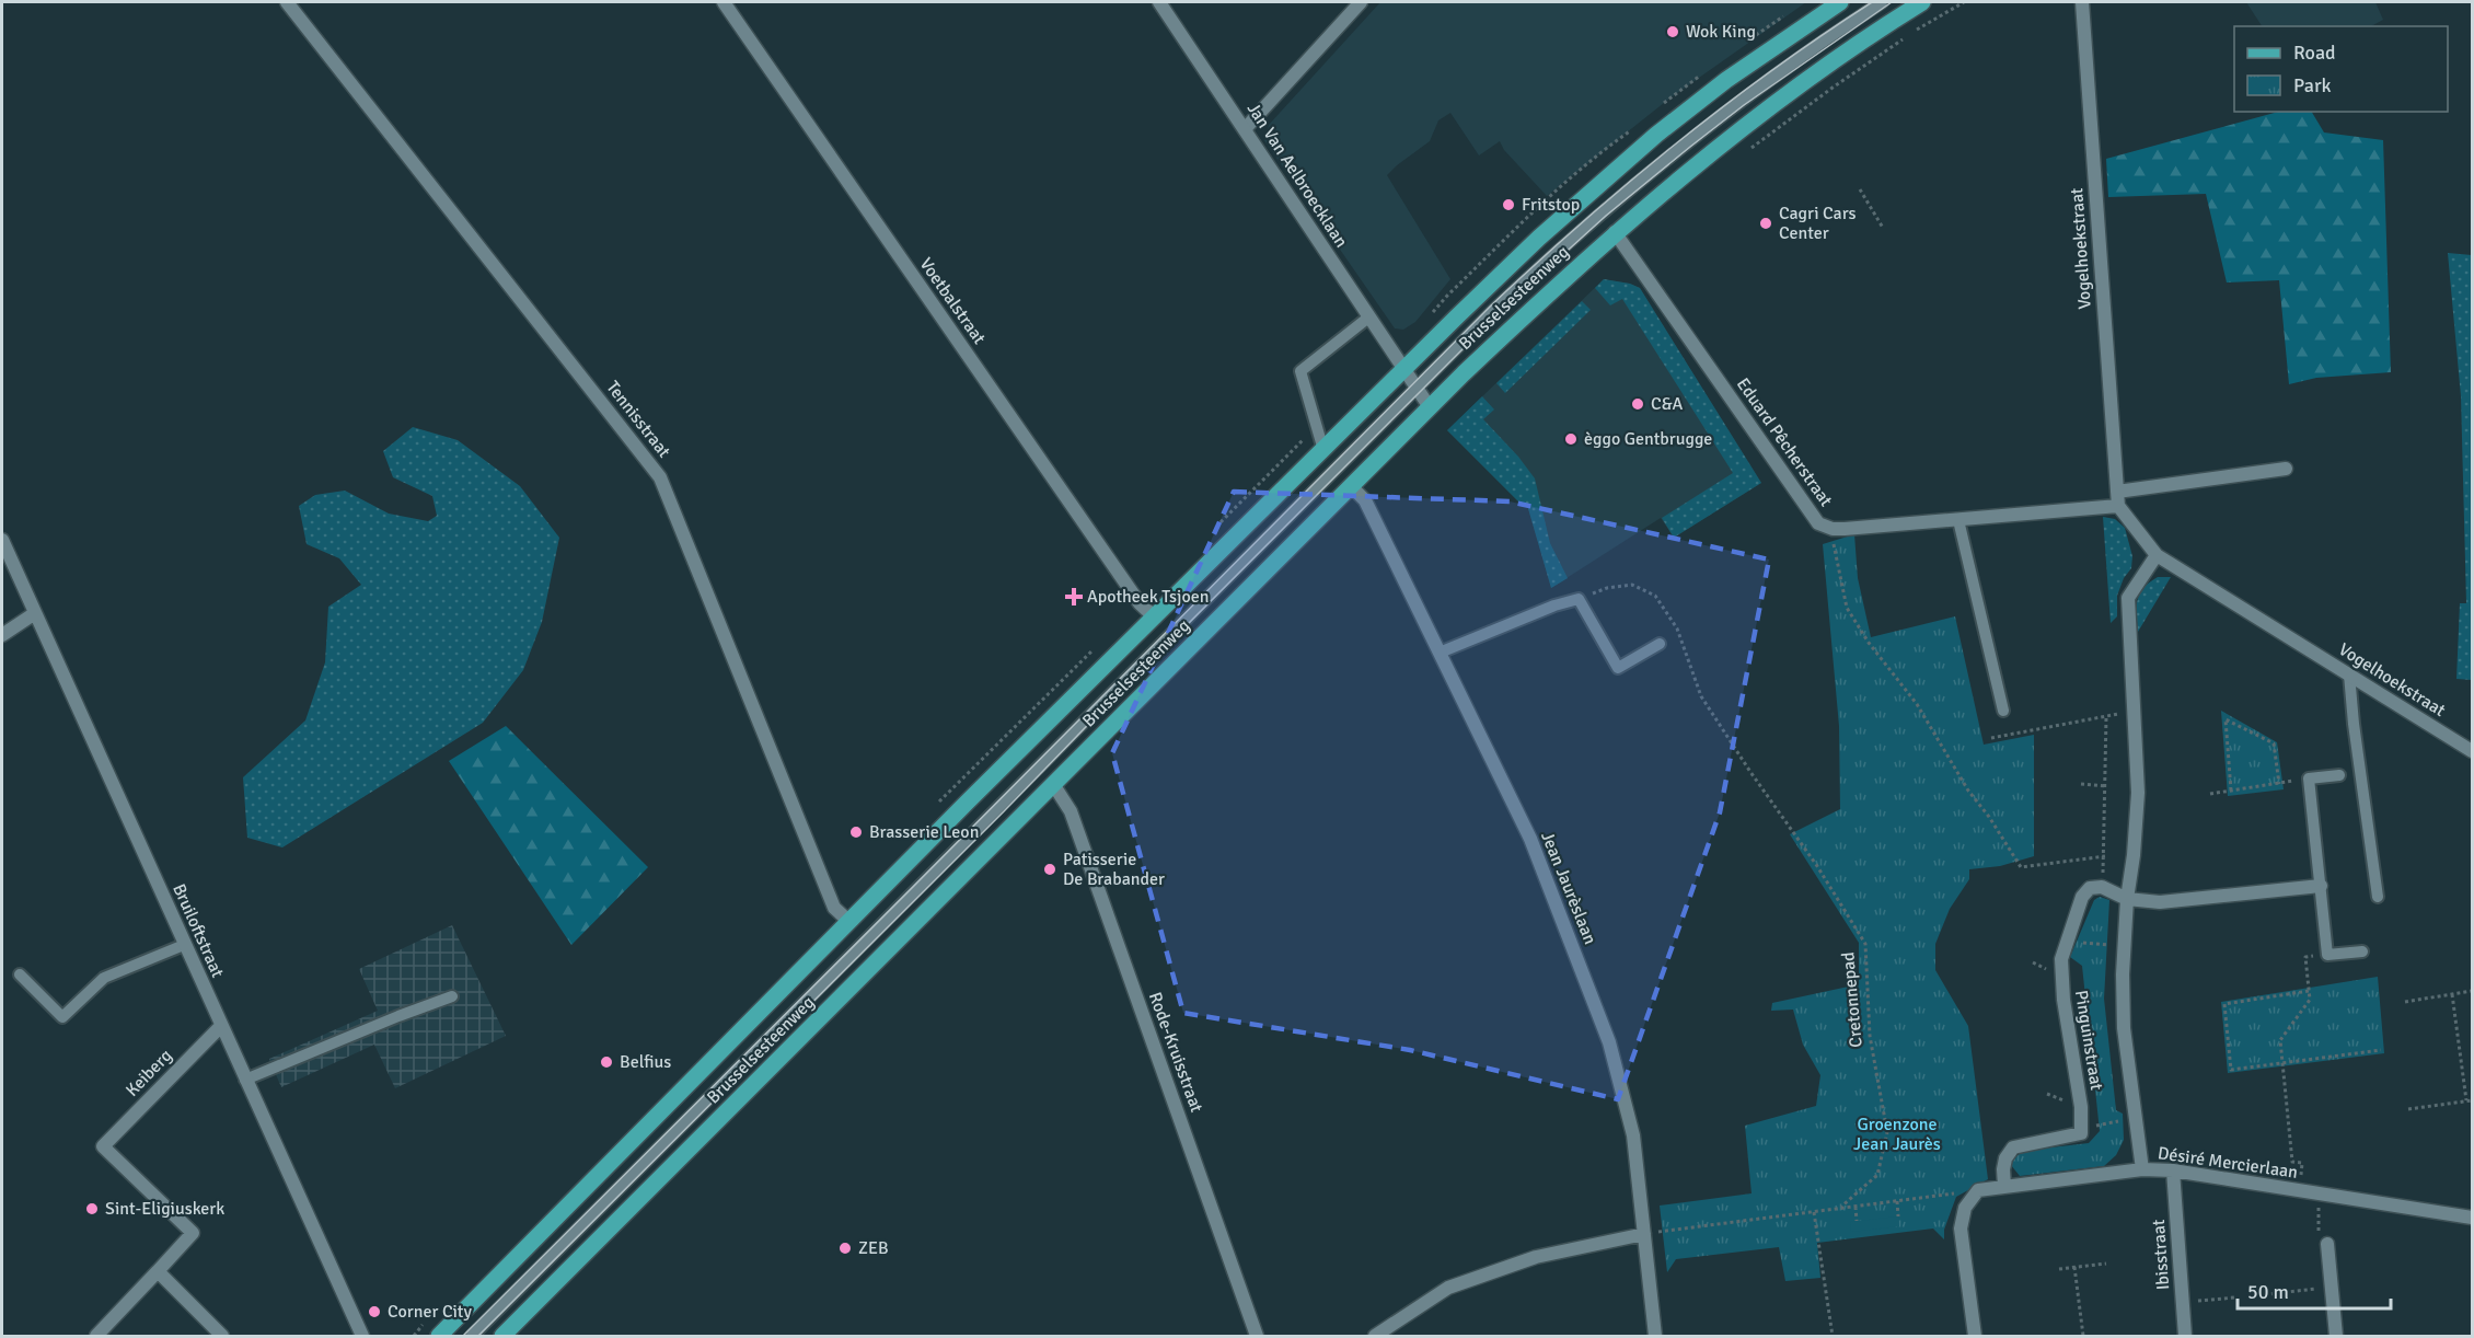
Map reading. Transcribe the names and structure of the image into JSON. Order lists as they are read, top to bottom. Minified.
{"streets":{"main road":["Brusselsesteenweg"],"street":["Jan Van Aelbroecklaan","Vogelhoekstraat","Voetbalstraat","Tennisstraat","Eduard Pêcherstraat","Jean Jaurèslaan","Bruiloftstraat","Pinguinstraat","Rode-Kruisstraat","Keiberg","Désiré Mercierlaan","Ibisstraat"],"path":["Cretonnepad"]},"crossings":[["Jan Van Aelbroecklaan","Brusselsesteenweg"],["Vogelhoekstraat","Eduard Pêcherstraat"],["Vogelhoekstraat","Pinguinstraat"],["Brusselsesteenweg","Voetbalstraat"],["Brusselsesteenweg","Tennisstraat"],["Brusselsesteenweg","Eduard Pêcherstraat"],["Brusselsesteenweg","Jean Jaurèslaan"],["Brusselsesteenweg","Rode-Kruisstraat"],["Jean Jaurèslaan","Cretonnepad"],["Bruiloftstraat","Keiberg"],["Pinguinstraat","Désiré Mercierlaan"],["Désiré Mercierlaan","Ibisstraat"]],"parks":["Groenzone Jean Jaurès"],"places":{"other":["Wok King","Fritstop","Cagri Cars Center","C&A","èggo Gentbrugge","Brasserie Leon","Patisserie De Brabander","Belfius","Sint-Eligiuskerk","ZEB","Corner City"],"health":["Apotheek Tsjoen"]},"legend":["Road","Park"],"scale_bar":"50 m"}
